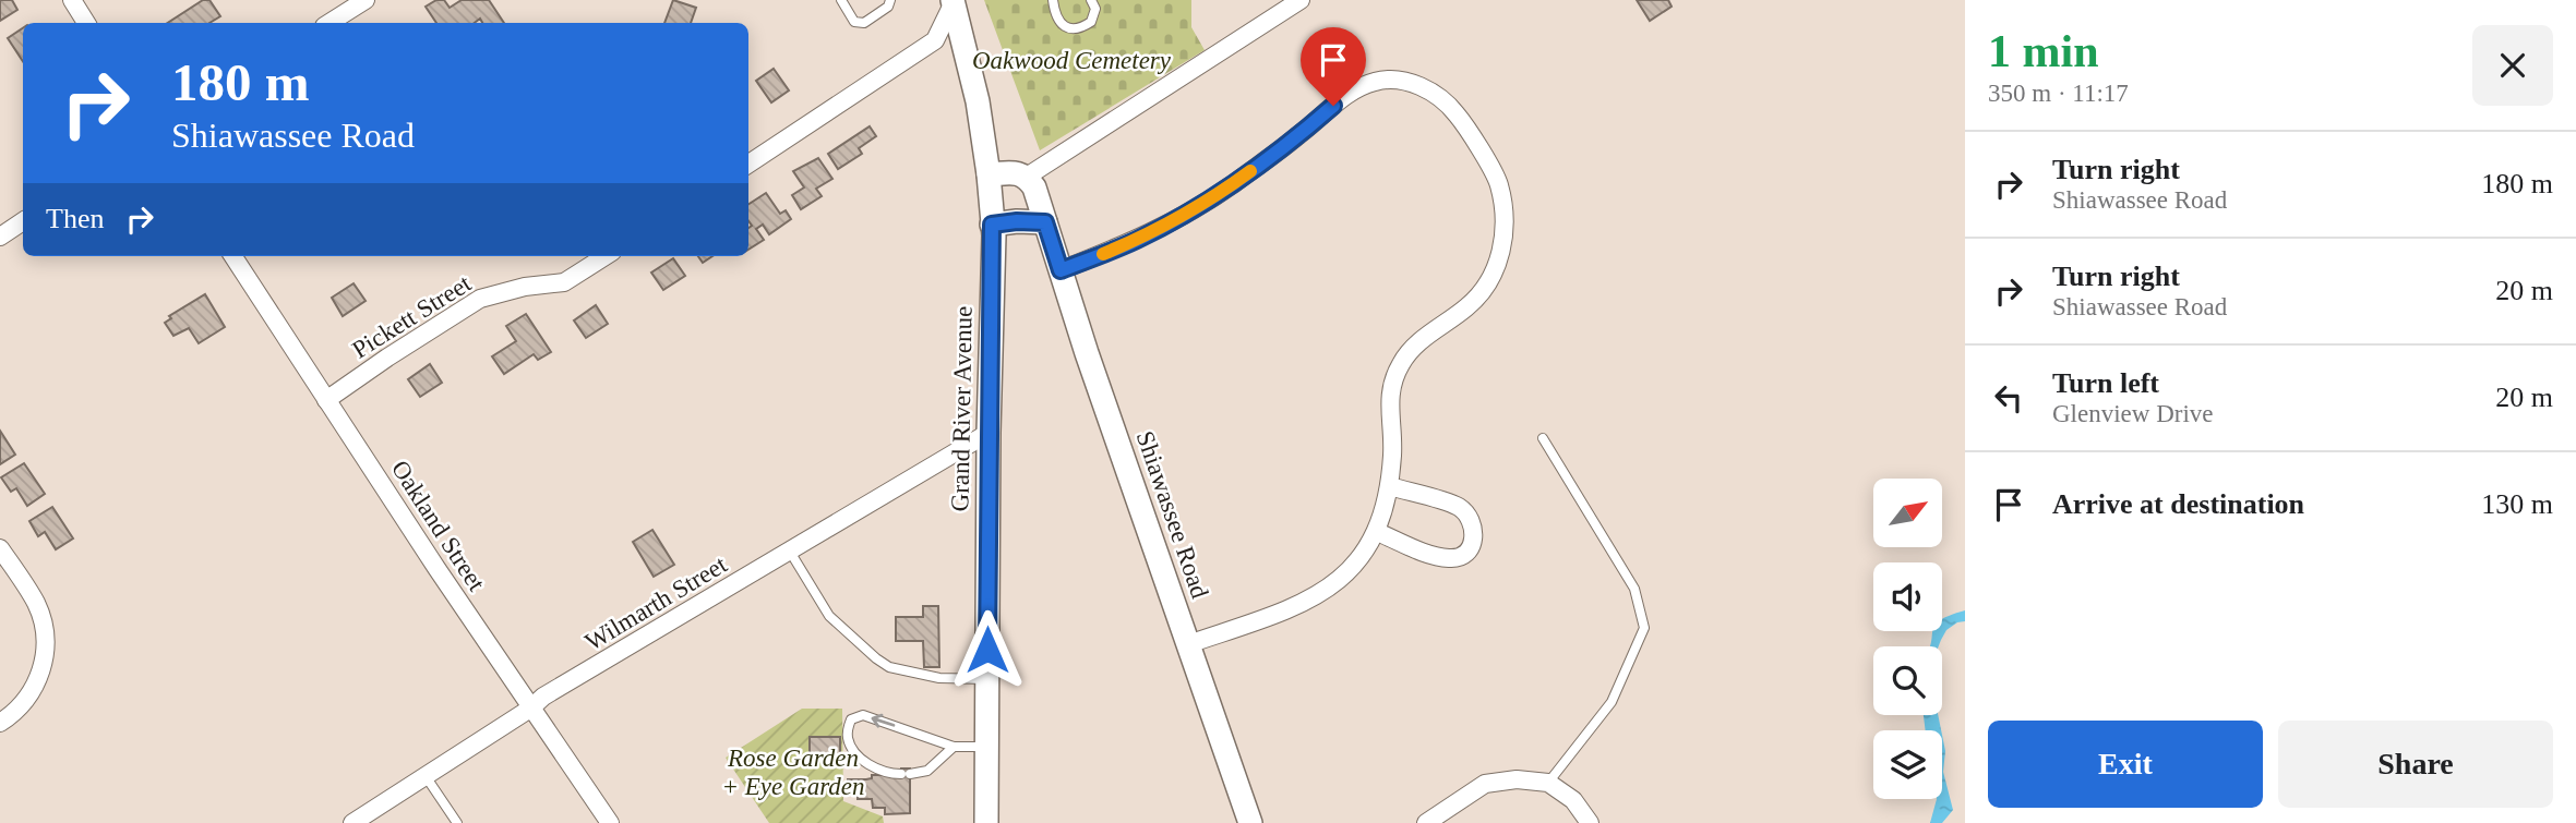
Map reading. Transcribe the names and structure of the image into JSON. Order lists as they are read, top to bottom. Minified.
{"streets":{"main road":["Grand River Avenue","Shiawassee Road"],"street":["Pickett Street","Oakland Street","Wilmarth Street"]},"crossings":[["Pickett Street","Oakland Street"],["Grand River Avenue","Wilmarth Street"],["Oakland Street","Wilmarth Street"]],"parks":["Oakwood Cemetery","Rose Garden + Eye Garden"],"north":"top right","page":{"heading":["1 min","350 m · 11:17"],"turn":["180 m","Shiawassee Road"],"list":[{"name":"Turn right","note":"Shiawassee Road","value":"180 m"},{"name":"Turn right","note":"Shiawassee Road","value":"20 m"},{"name":"Turn left","note":"Glenview Drive","value":"20 m"},{"name":"Arrive at destination","value":"130 m"}],"then":"Then","buttons":["Exit","Share"]}}
